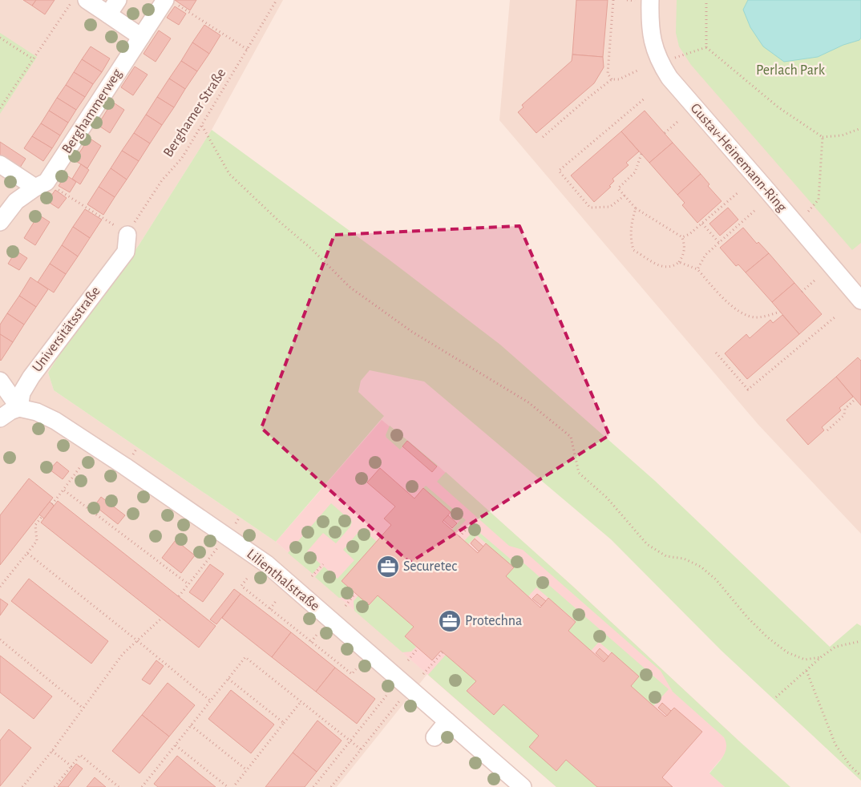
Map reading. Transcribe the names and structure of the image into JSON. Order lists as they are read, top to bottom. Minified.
{"streets":{"street":["Berghammerweg","Gustav-Heinemann-Ring","Universitätsstraße","Lilienthalstraße"],"path":["Berghamer Straße"]},"crossings":[["Berghamer Straße","Universitätsstraße"],["Universitätsstraße","Lilienthalstraße"]],"parks":["Perlach Park"],"places":{"office":["Securetec","Protechna"]}}
